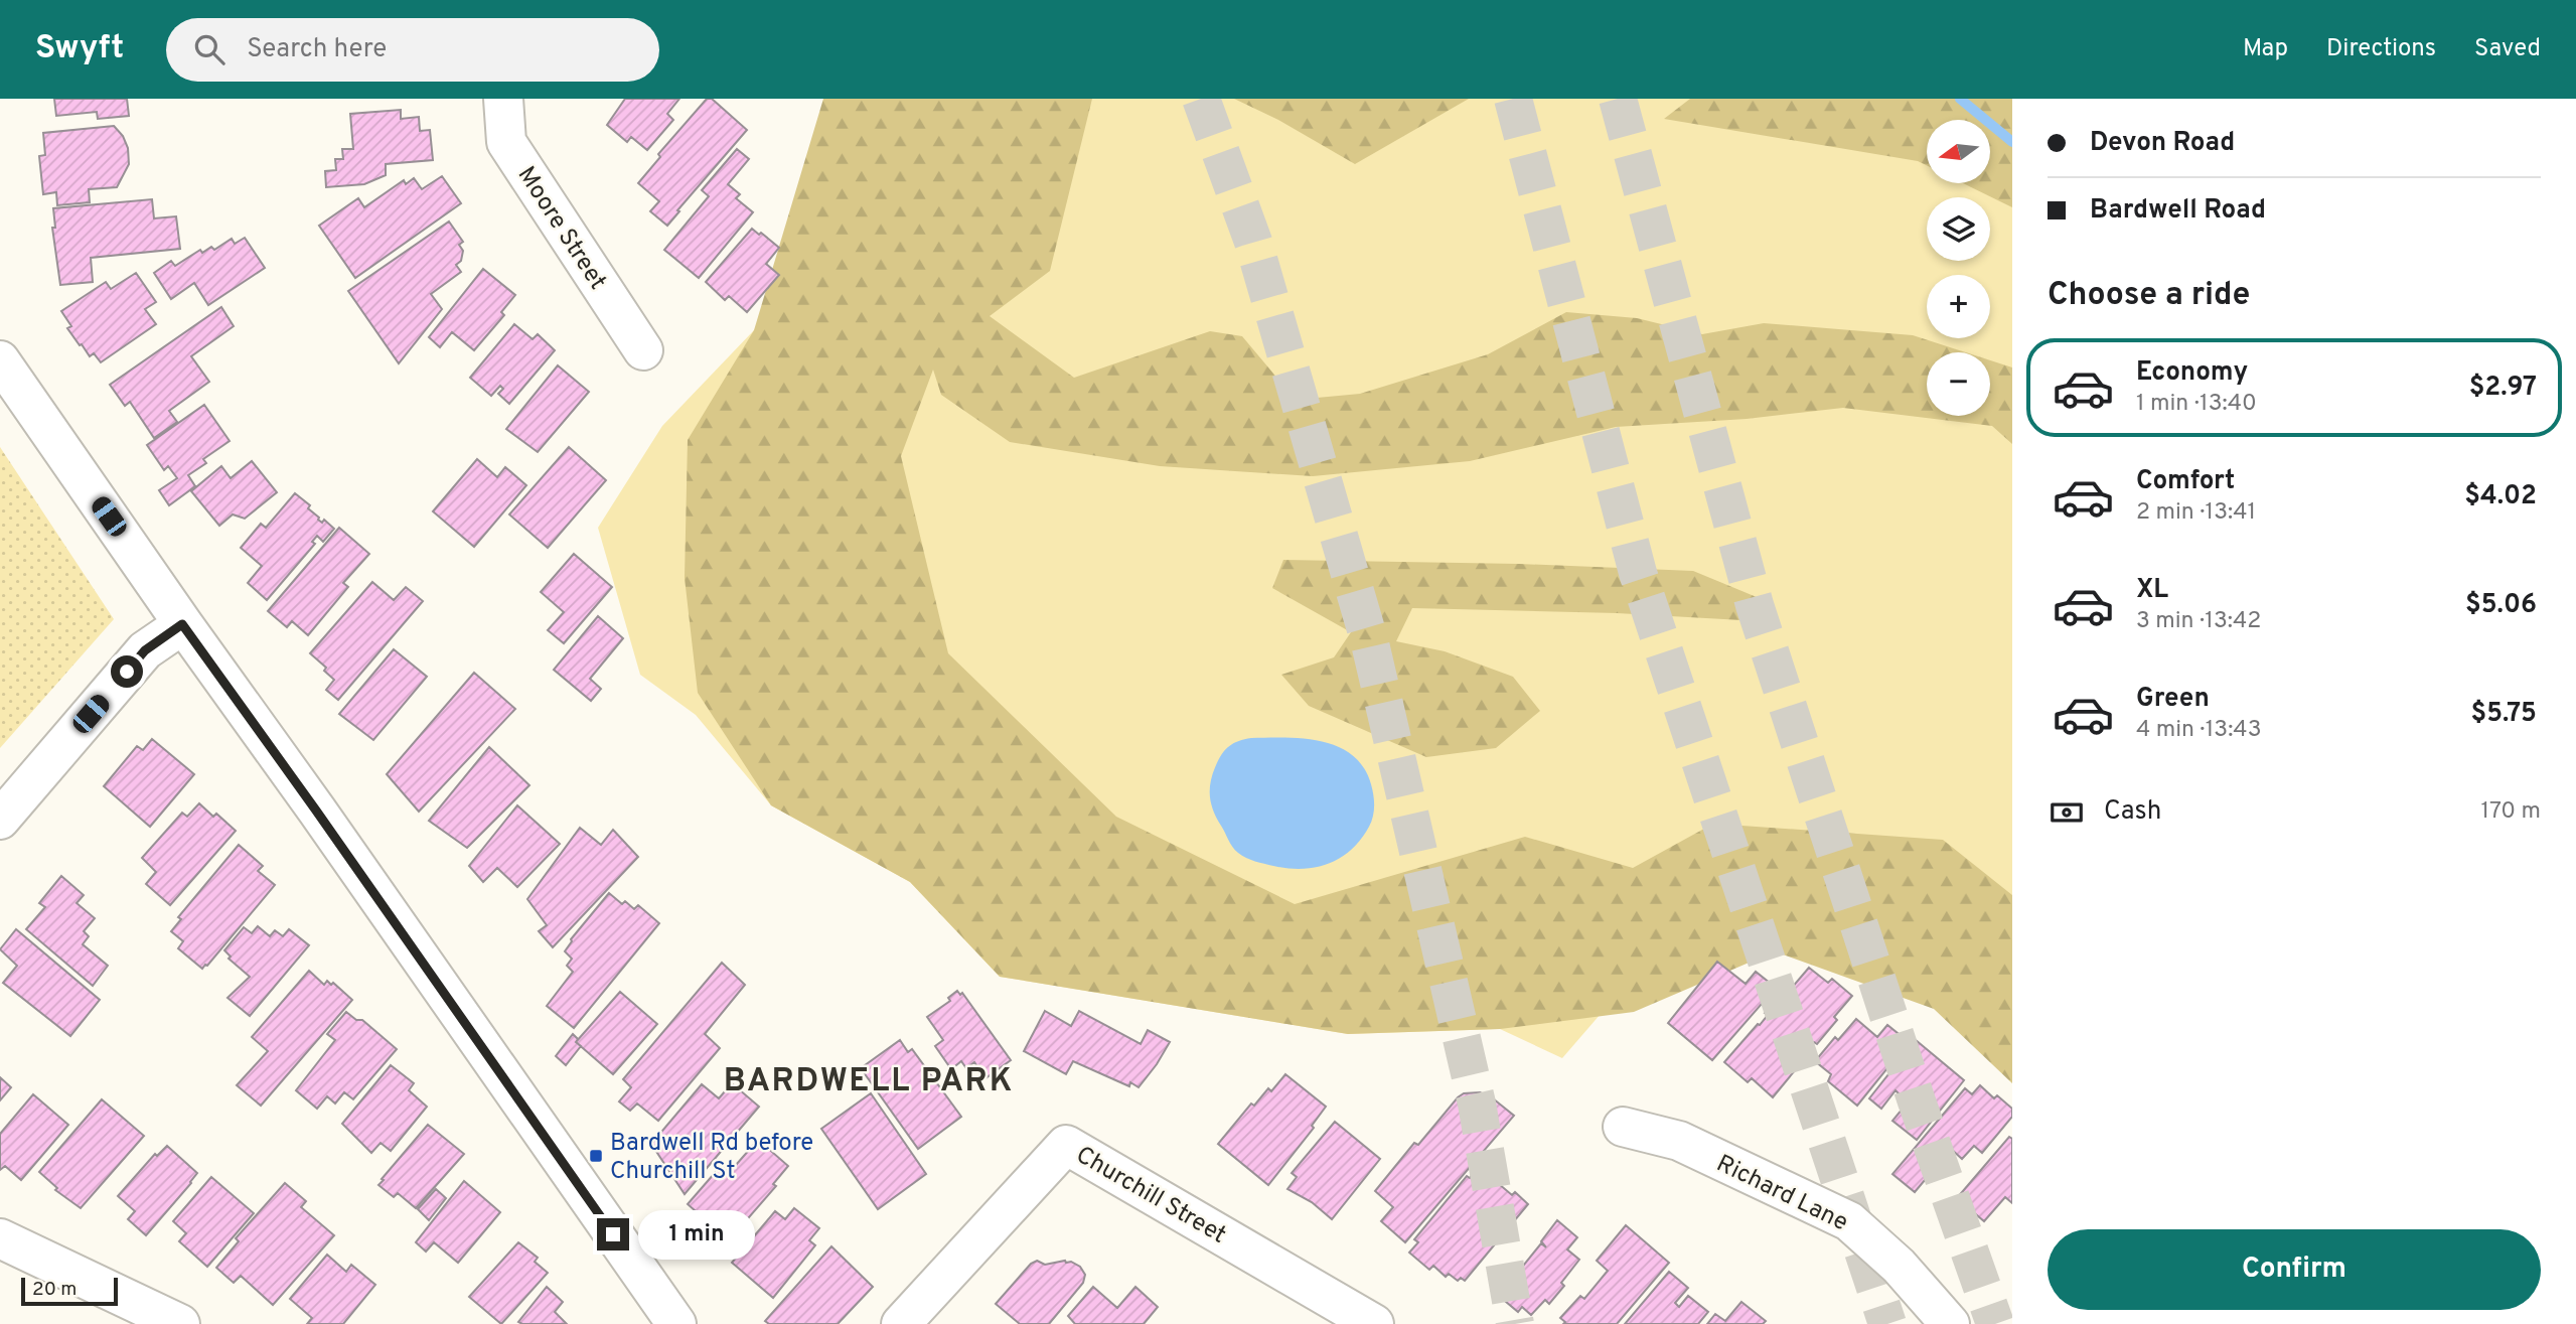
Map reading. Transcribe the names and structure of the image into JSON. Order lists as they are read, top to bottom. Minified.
{"streets":{"street":["Moore Street","Richard Lane","Churchill Street"]},"districts":["BARDWELL PARK"],"places":{"transit":["Bardwell Rd before Churchill St"]},"scale_bar":"20 m","north":"left","page":{"header":"Swyft","search":"Search here","nav":["Map","Directions","Saved"],"banner":["Devon Road","Bardwell Road"],"map_buttons":["+","−"],"heading":"Choose a ride","list":[{"name":"Economy","note":"1 min · 13:40","value":"$2.97"},{"name":"Comfort","note":"2 min · 13:41","value":"$4.02"},{"name":"XL","note":"3 min · 13:42","value":"$5.06"},{"name":"Green","note":"4 min · 13:43","value":"$5.75"}],"pay":["Cash","170 m"],"bubble":"1 min","buttons":"Confirm","scale":"20 m"}}
